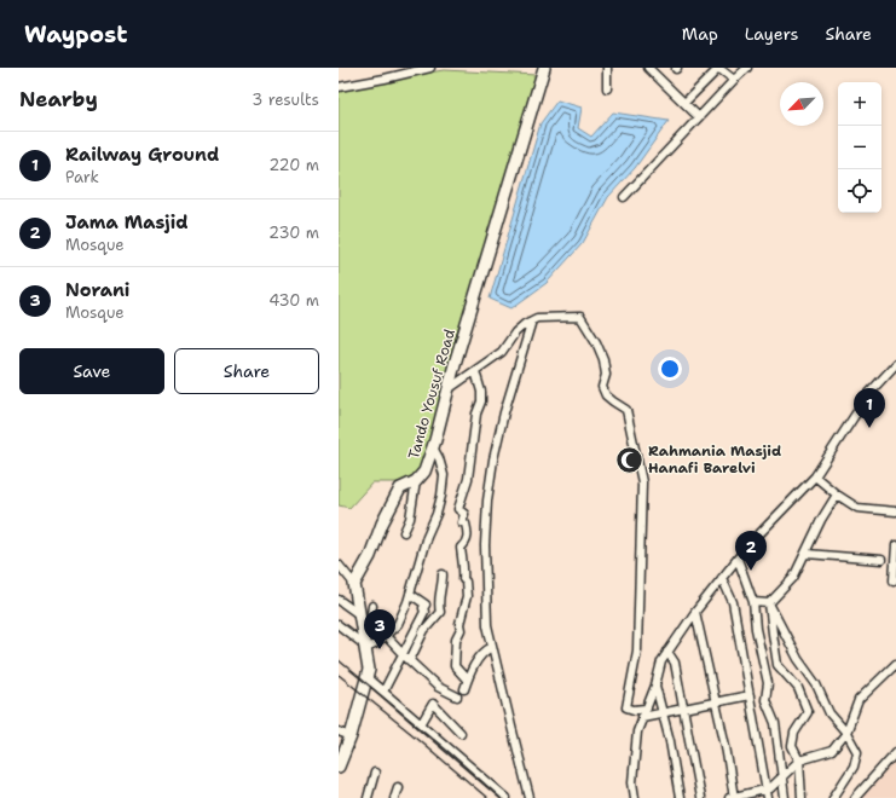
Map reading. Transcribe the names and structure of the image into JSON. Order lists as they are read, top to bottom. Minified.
{"streets":{"street":["Tando Yousuf Road"]},"places":{"mosque":["Rahmania Masjid Hanafi Barelvi"]},"north":"bottom left","page":{"header":"Waypost","nav":["Map","Layers","Share"],"heading":["Nearby","3 results"],"map_buttons":["+","−"],"list":[{"mark":"1","name":"Railway Ground","note":"Park","value":"220 m"},{"mark":"2","name":"Jama Masjid","note":"Mosque","value":"230 m"},{"mark":"3","name":"Norani","note":"Mosque","value":"430 m"}],"buttons":["Save","Share"],"pins":["1","2","3"]}}
